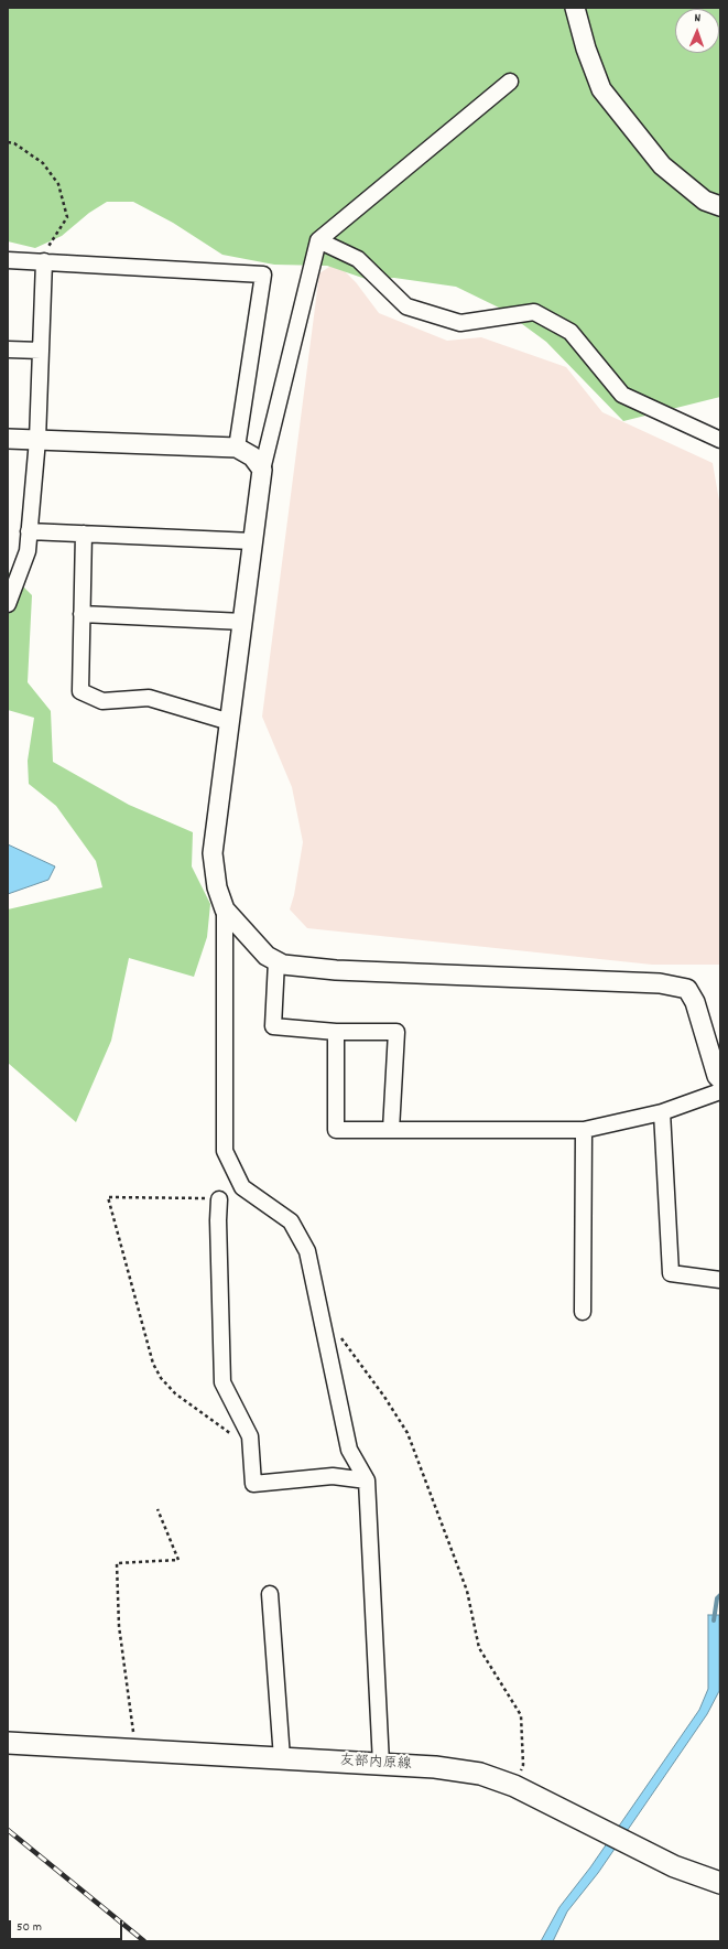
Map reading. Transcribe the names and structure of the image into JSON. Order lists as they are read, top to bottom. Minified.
{"streets":{"main road":["友部内原線"]},"scale_bar":"50 m","north":"top"}
